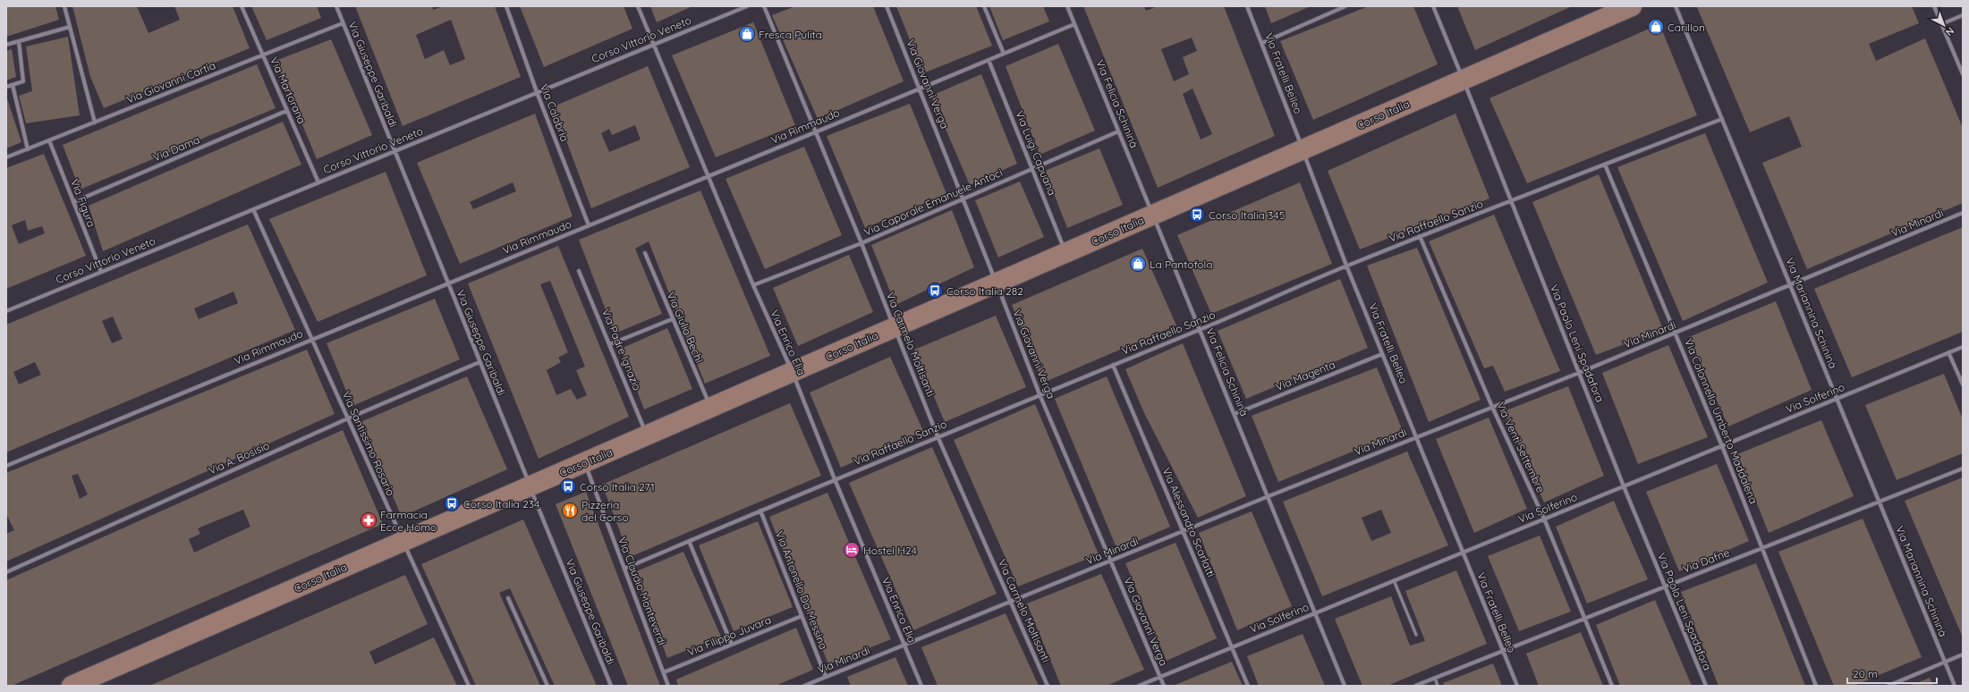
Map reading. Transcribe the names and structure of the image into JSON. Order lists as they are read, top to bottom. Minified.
{"streets":{"street":["Corso Vittorio Veneto","Via Fratelli Belleo","Via Giuseppe Garibaldi","Via Giovanni Cartia","Via Giovanni Verga","Via Martorana","Via Felicia Schininà","Via Calabria","Corso Italia","Via Rimmaudo","Via Dama","Via Luigi Capuana","Via Caporale Emanuele Antoci","Via Figura","Via Raffaello Sanzio","Via Minardi","Via Mariannina Schininà","Via Giulio Bechi","Via Enrico Elia","Via Paolo Leni Spadafora","Via Carmelo Moltisanti","Via Padre Ignazio","Via Magenta","Via Solferino","Via Colonnello Umberto Maddalena","Via Santissimo Rosario","Via Venti Settembre","Via A. Bosisio","Via Alessandro Scarlatti","Via Dafne","Via Antonello Da Messina","Via Claudio Monteverdi","Via Filippo Juvara"]},"crossings":[["Corso Vittorio Veneto","Via Giuseppe Garibaldi"],["Corso Vittorio Veneto","Via Martorana"],["Corso Vittorio Veneto","Via Calabria"],["Corso Vittorio Veneto","Via Figura"],["Corso Vittorio Veneto","Via Enrico Elia"],["Corso Vittorio Veneto","Via Santissimo Rosario"],["Via Fratelli Belleo","Corso Italia"],["Via Fratelli Belleo","Via Raffaello Sanzio"],["Via Fratelli Belleo","Via Minardi"],["Via Fratelli Belleo","Via Magenta"],["Via Fratelli Belleo","Via Solferino"],["Via Fratelli Belleo","Via Dafne"],["Via Giuseppe Garibaldi","Via Giovanni Cartia"],["Via Giuseppe Garibaldi","Corso Italia"],["Via Giuseppe Garibaldi","Via Rimmaudo"],["Via Giuseppe Garibaldi","Via A. Bosisio"],["Via Giovanni Cartia","Via Martorana"],["Via Giovanni Cartia","Via Figura"],["Via Giovanni Verga","Corso Italia"],["Via Giovanni Verga","Via Rimmaudo"],["Via Giovanni Verga","Via Caporale Emanuele Antoci"],["Via Giovanni Verga","Via Raffaello Sanzio"],["Via Giovanni Verga","Via Minardi"],["Via Giovanni Verga","Via Solferino"],["Via Martorana","Via Dama"],["Via Felicia Schininà","Corso Italia"],["Via Felicia Schininà","Via Rimmaudo"],["Via Felicia Schininà","Via Caporale Emanuele Antoci"],["Via Felicia Schininà","Via Raffaello Sanzio"],["Via Felicia Schininà","Via Minardi"],["Via Felicia Schininà","Via Magenta"],["Via Felicia Schininà","Via Solferino"],["Via Calabria","Via Rimmaudo"],["Corso Italia","Via Luigi Capuana"],["Corso Italia","Via Giulio Bechi"],["Corso Italia","Via Enrico Elia"],["Corso Italia","Via Paolo Leni Spadafora"],["Corso Italia","Via Carmelo Moltisanti"],["Corso Italia","Via Padre Ignazio"],["Corso Italia","Via Santissimo Rosario"],["Corso Italia","Via Claudio Monteverdi"],["Via Rimmaudo","Via Luigi Capuana"],["Via Rimmaudo","Via Enrico Elia"],["Via Rimmaudo","Via Carmelo Moltisanti"],["Via Rimmaudo","Via Santissimo Rosario"],["Via Dama","Via Figura"],["Via Luigi Capuana","Via Caporale Emanuele Antoci"],["Via Caporale Emanuele Antoci","Via Enrico Elia"],["Via Caporale Emanuele Antoci","Via Carmelo Moltisanti"],["Via Raffaello Sanzio","Via Mariannina Schininà"],["Via Raffaello Sanzio","Via Enrico Elia"],["Via Raffaello Sanzio","Via Paolo Leni Spadafora"],["Via Raffaello Sanzio","Via Carmelo Moltisanti"],["Via Raffaello Sanzio","Via Colonnello Umberto Maddalena"],["Via Raffaello Sanzio","Via Venti Settembre"],["Via Raffaello Sanzio","Via Alessandro Scarlatti"],["Via Raffaello Sanzio","Via Antonello Da Messina"],["Via Raffaello Sanzio","Via Claudio Monteverdi"],["Via Minardi","Via Mariannina Schininà"],["Via Minardi","Via Enrico Elia"],["Via Minardi","Via Paolo Leni Spadafora"],["Via Minardi","Via Carmelo Moltisanti"],["Via Minardi","Via Colonnello Umberto Maddalena"],["Via Minardi","Via Venti Settembre"],["Via Minardi","Via Alessandro Scarlatti"],["Via Minardi","Via Antonello Da Messina"],["Via Mariannina Schininà","Via Solferino"],["Via Mariannina Schininà","Via Dafne"],["Via Paolo Leni Spadafora","Via Solferino"],["Via Paolo Leni Spadafora","Via Dafne"],["Via Solferino","Via Colonnello Umberto Maddalena"],["Via Solferino","Via Venti Settembre"],["Via Solferino","Via Alessandro Scarlatti"],["Via Colonnello Umberto Maddalena","Via Dafne"],["Via Santissimo Rosario","Via A. Bosisio"],["Via Venti Settembre","Via Dafne"],["Via Antonello Da Messina","Via Filippo Juvara"],["Via Claudio Monteverdi","Via Filippo Juvara"]],"places":{"shop":["Carillon","Fresca Pulita","La Pantofola"],"bus stop":["Corso Italia 345","Corso Italia 282","Corso Italia 271","Corso Italia 234"],"restaurant":["Pizzeria del Corso"],"pharmacy":["Farmacia Ecce Homo"],"hotel":["Hostel H24"]},"scale_bar":"20 m","north":"bottom right"}
